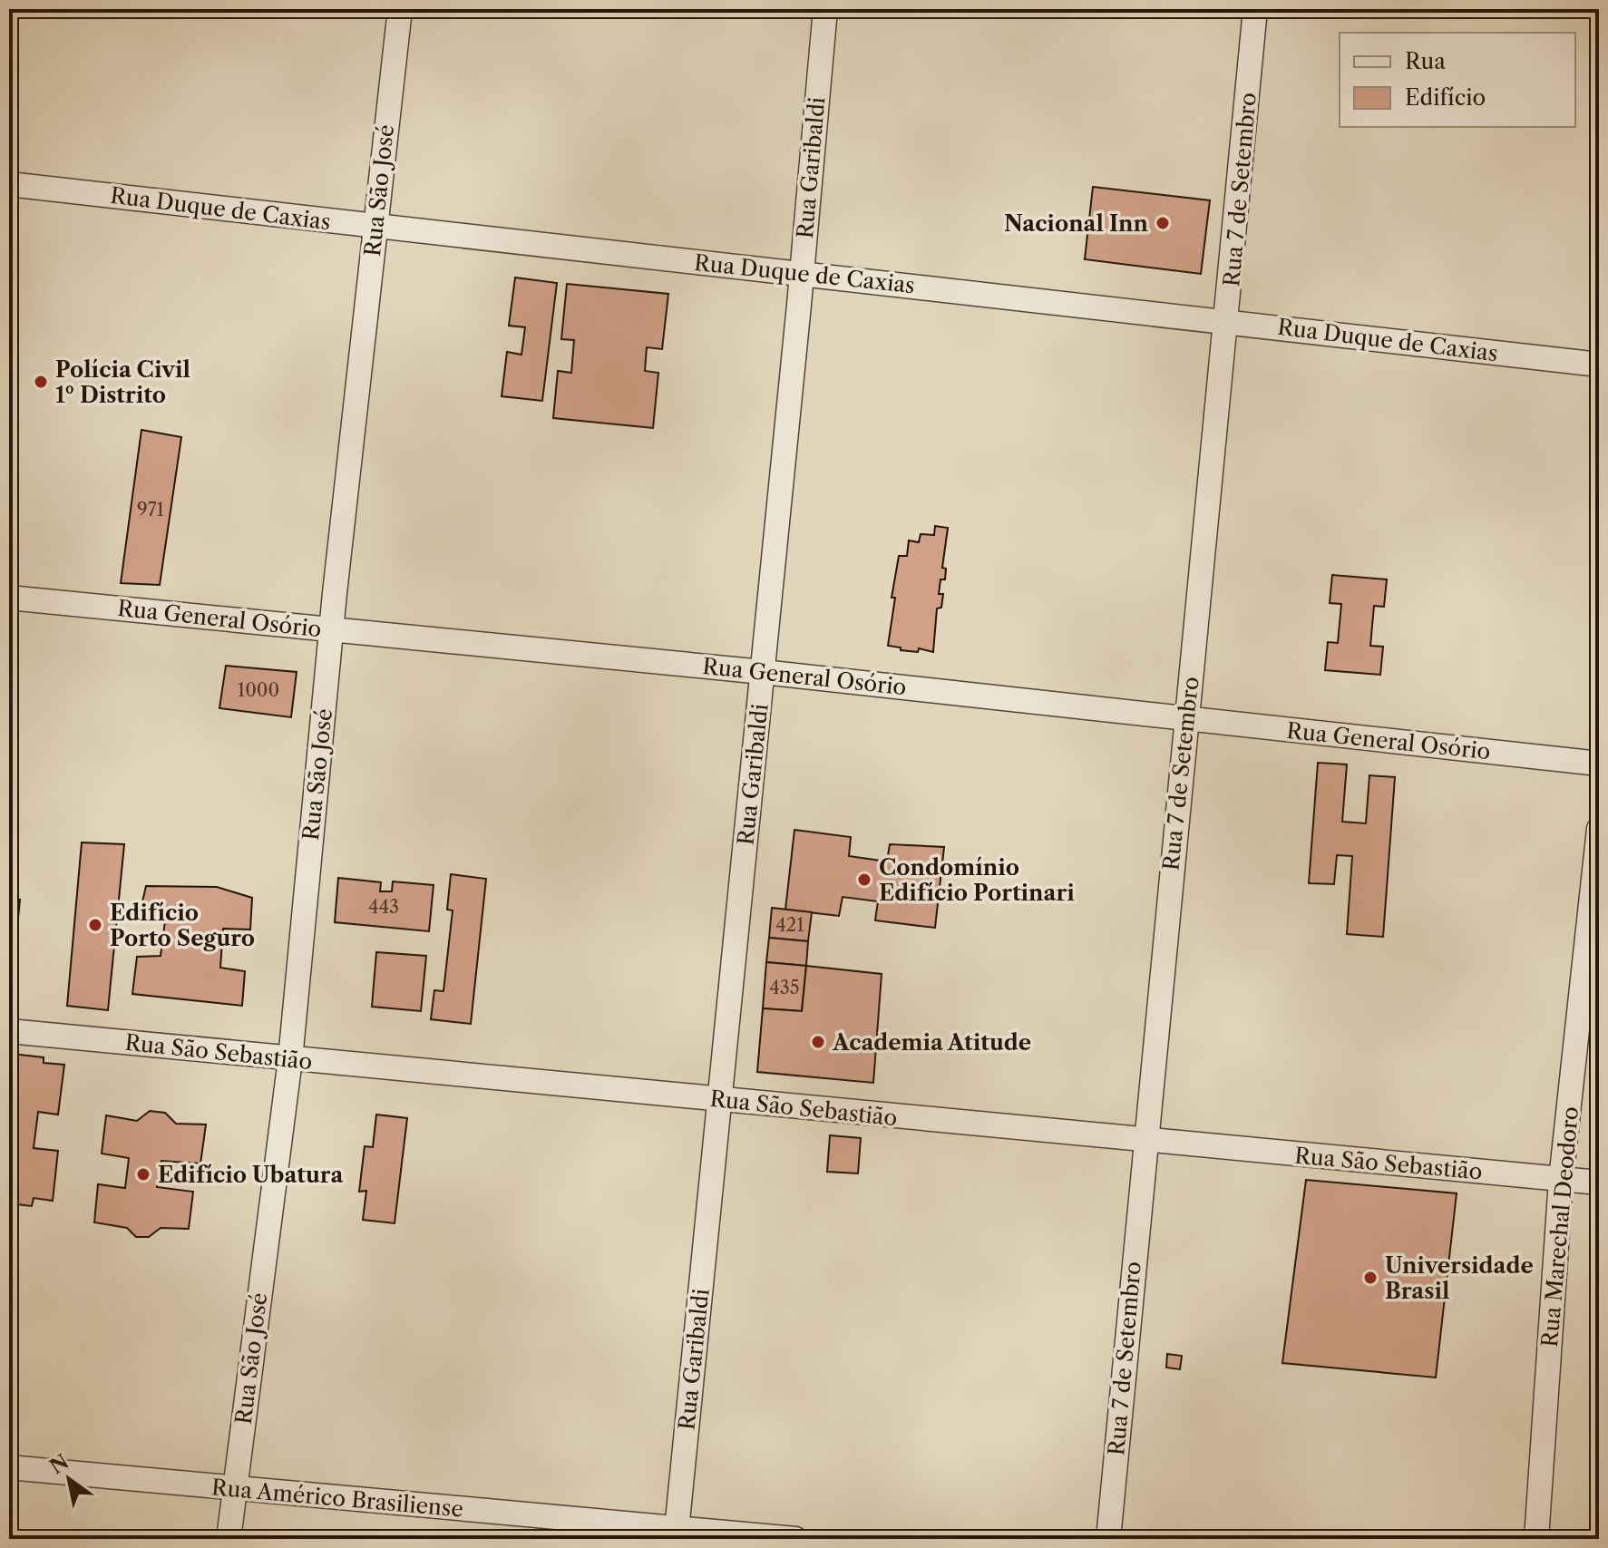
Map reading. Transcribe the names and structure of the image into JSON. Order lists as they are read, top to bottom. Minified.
{"streets":{"street":["Rua Garibaldi","Rua 7 de Setembro","Rua São José","Rua Duque de Caxias","Rua General Osório","Rua São Sebastião","Rua Marechal Deodoro","Rua Américo Brasiliense"]},"crossings":[["Rua Garibaldi","Rua Duque de Caxias"],["Rua Garibaldi","Rua General Osório"],["Rua Garibaldi","Rua São Sebastião"],["Rua Garibaldi","Rua Américo Brasiliense"],["Rua 7 de Setembro","Rua Duque de Caxias"],["Rua 7 de Setembro","Rua General Osório"],["Rua 7 de Setembro","Rua São Sebastião"],["Rua São José","Rua Duque de Caxias"],["Rua São José","Rua General Osório"],["Rua São José","Rua São Sebastião"],["Rua São José","Rua Américo Brasiliense"],["Rua São Sebastião","Rua Marechal Deodoro"]],"places":["Nacional Inn","Polícia Civil 1º Distrito","Condomínio Edifício Portinari","Edifício Porto Seguro","Academia Atitude","Edifício Ubatura","Universidade Brasil"],"house_numbers":["971","1000","443","421","435"],"legend":["Rua","Edifício"],"north":"top left"}
